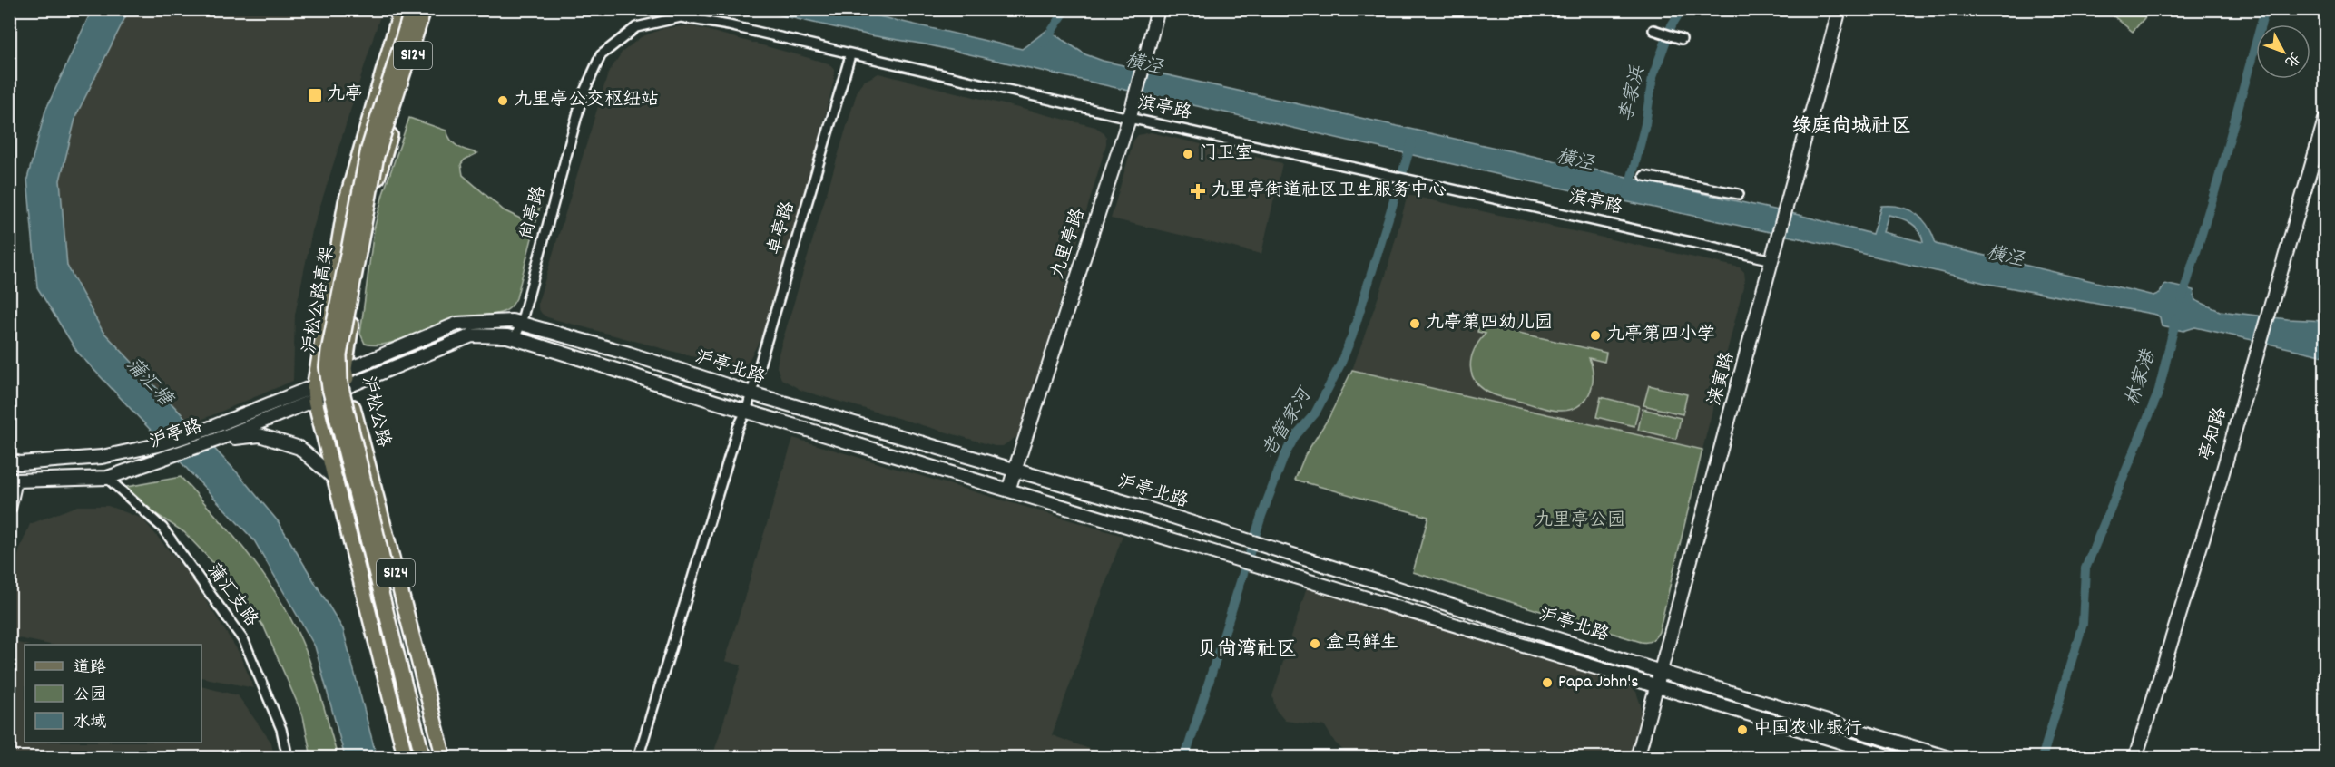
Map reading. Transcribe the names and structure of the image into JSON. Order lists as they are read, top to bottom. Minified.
{"streets":{"main road":["S124","沪松公路高架","沪松公路"],"street":["滨亭路","尚亭路","卓亭路","九里亭路","沪亭北路","涞寅路","亭知路","沪亭路","蒲汇支路"]},"crossings":[["S124","沪亭路"],["滨亭路","尚亭路"],["滨亭路","卓亭路"],["滨亭路","九里亭路"],["滨亭路","涞寅路"],["尚亭路","沪亭北路"],["卓亭路","沪亭北路"],["九里亭路","沪亭北路"],["沪亭北路","涞寅路"],["沪亭北路","沪松公路"],["沪亭北路","沪亭路"],["沪松公路","沪亭路"],["沪亭路","蒲汇支路"]],"districts":["绿庭尚城社区","贝尚湾社区"],"water":["横泾","李家浜","林家港","蒲汇塘","老管家河"],"parks":["九里亭公园"],"places":{"transit":["九亭"],"other":["九里亭公交枢纽站","门卫室","九亭第四幼儿园","九亭第四小学","盒马鲜生","Papa John's","中国农业银行"],"health":["九里亭街道社区卫生服务中心"]},"legend":["道路","公园","水域"],"north":"bottom right"}
